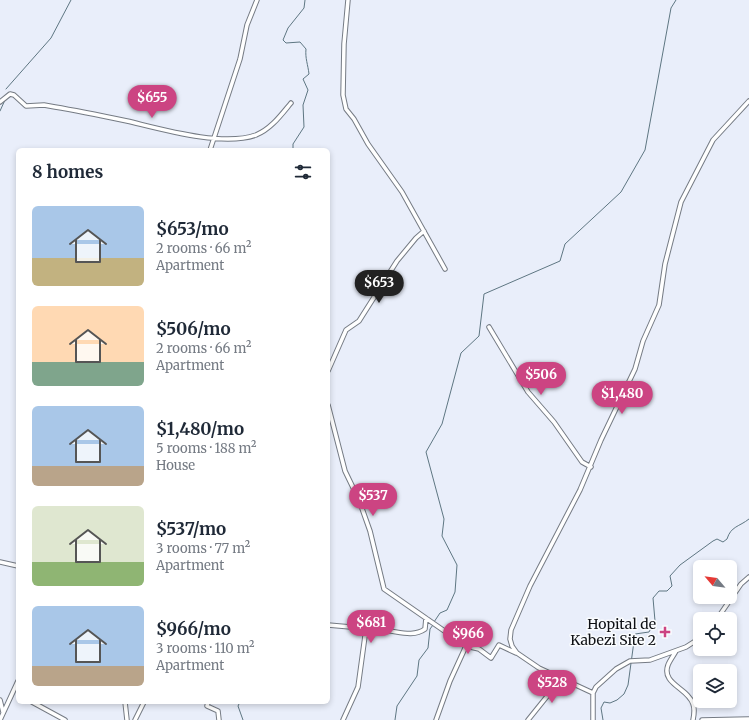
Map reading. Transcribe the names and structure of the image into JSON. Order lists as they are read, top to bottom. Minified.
{"places":{"health":["Hopital de Kabezi Site 2"]},"north":"top left","page":{"price":["$655","$653","$506","$1,480","$537","$681","$966","$528"],"heading":"8 homes","list":[{"name":"$653/mo","note":"2 rooms · 66 m² · Apartment"},{"name":"$506/mo","note":"2 rooms · 66 m² · Apartment"},{"name":"$1,480/mo","note":"5 rooms · 188 m² · House"},{"name":"$537/mo","note":"3 rooms · 77 m² · Apartment"},{"name":"$966/mo","note":"3 rooms · 110 m² · Apartment"}]}}
